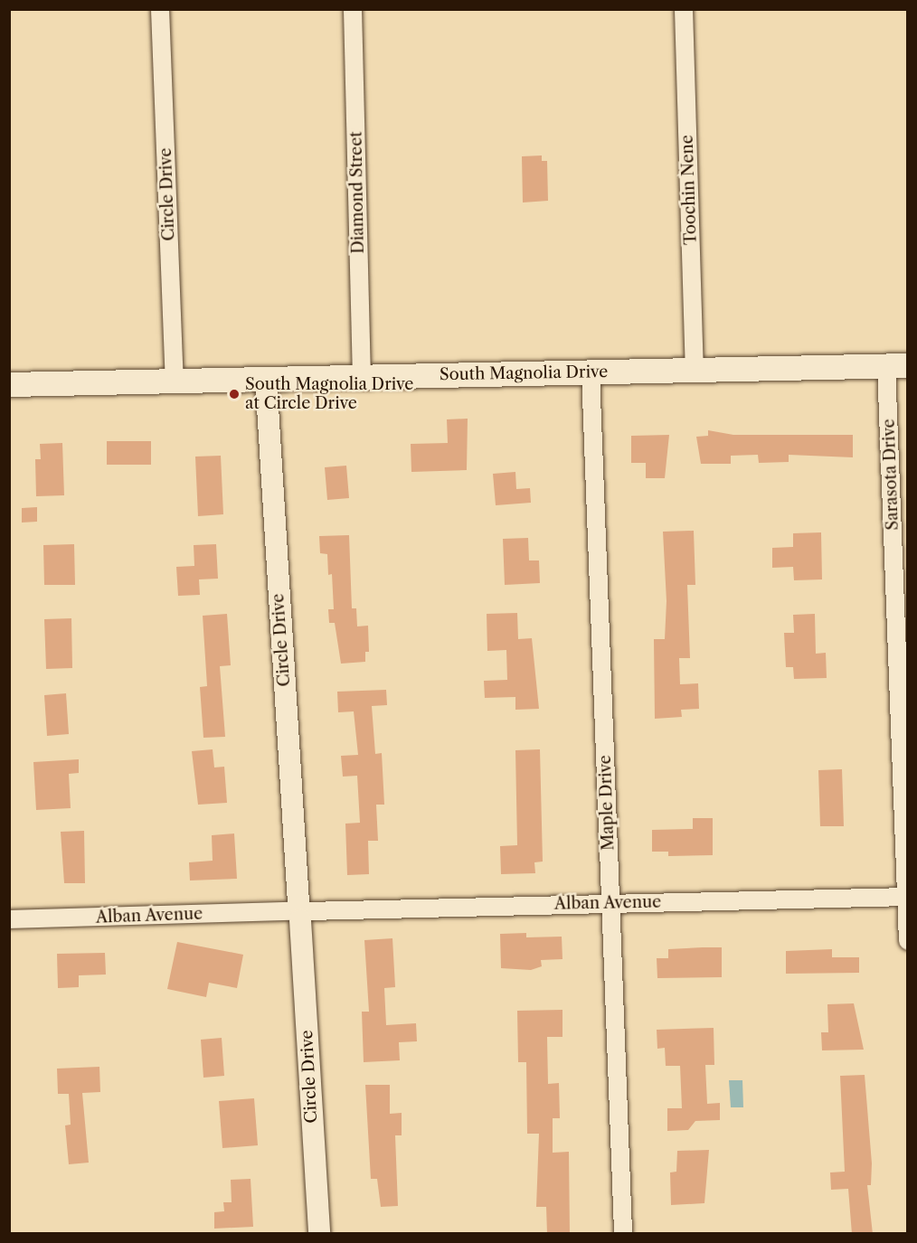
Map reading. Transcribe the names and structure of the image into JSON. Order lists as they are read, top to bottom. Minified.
{"streets":{"main road":["South Magnolia Drive"],"street":["Toochin Nene","Diamond Street","Circle Drive","Sarasota Drive","Maple Drive","Alban Avenue"]},"crossings":[["Toochin Nene","South Magnolia Drive"],["Diamond Street","South Magnolia Drive"],["Circle Drive","South Magnolia Drive"],["Circle Drive","Alban Avenue"],["South Magnolia Drive","Sarasota Drive"],["South Magnolia Drive","Maple Drive"],["Sarasota Drive","Alban Avenue"],["Maple Drive","Alban Avenue"]],"places":["South Magnolia Drive at Circle Drive"]}
